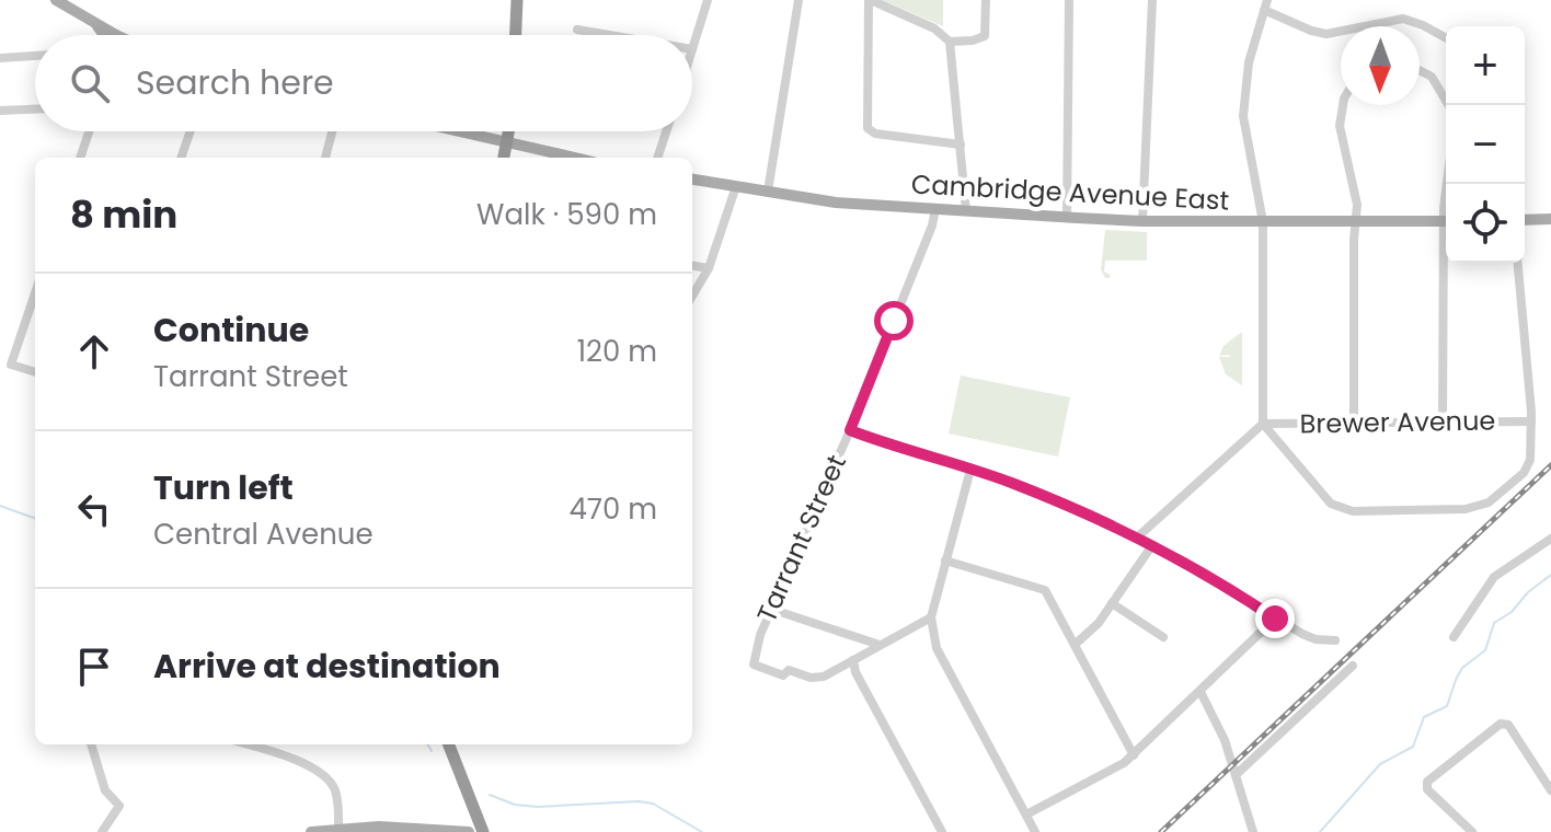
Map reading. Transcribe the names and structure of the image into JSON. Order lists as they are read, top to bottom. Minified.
{"streets":{"main road":["Cambridge Avenue East"],"street":["Brewer Avenue","Tarrant Street"]},"crossings":[["Cambridge Avenue East","Tarrant Street"]],"north":"bottom","page":{"map_buttons":["+","−"],"search":"Search here","heading":["8 min","Walk · 590 m"],"list":[["Continue","Tarrant Street","120 m"],["Turn left","Central Avenue","470 m"],"Arrive at destination"]}}
